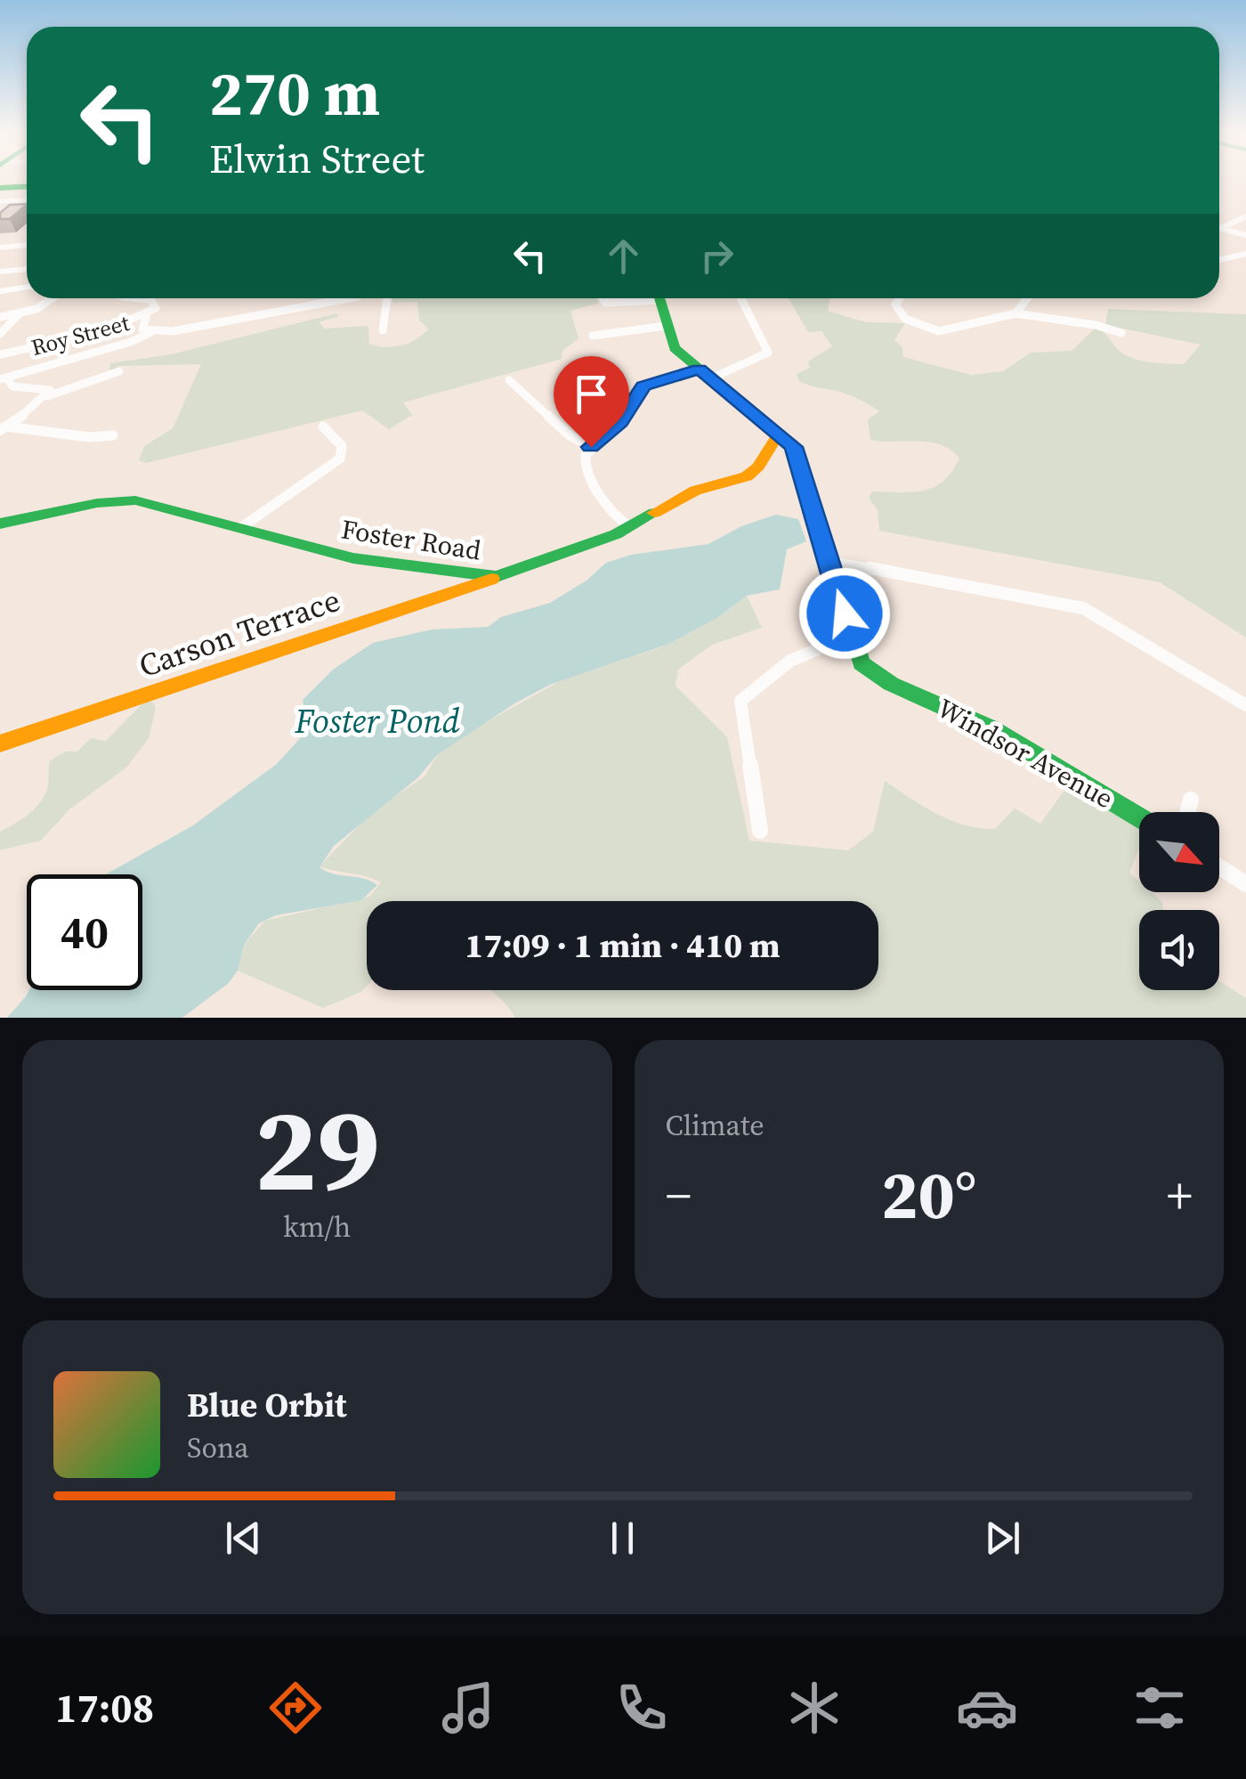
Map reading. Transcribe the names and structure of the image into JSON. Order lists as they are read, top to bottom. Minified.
{"streets":{"street":["Roy Street","Foster Road","Carson Terrace","Windsor Avenue"]},"crossings":[["Foster Road","Carson Terrace"],["Foster Road","Windsor Avenue"]],"water":["Foster Pond"],"north":"bottom right","page":{"turn":["270 m","Elwin Street"],"limit":"40","trip":"17:09 · 1 min · 410 m","tile":[["29","km/h"],"Climate"],"heat":["−","20°","+"],"song":["Blue Orbit","Sona"],"tabs":"17:08"}}
